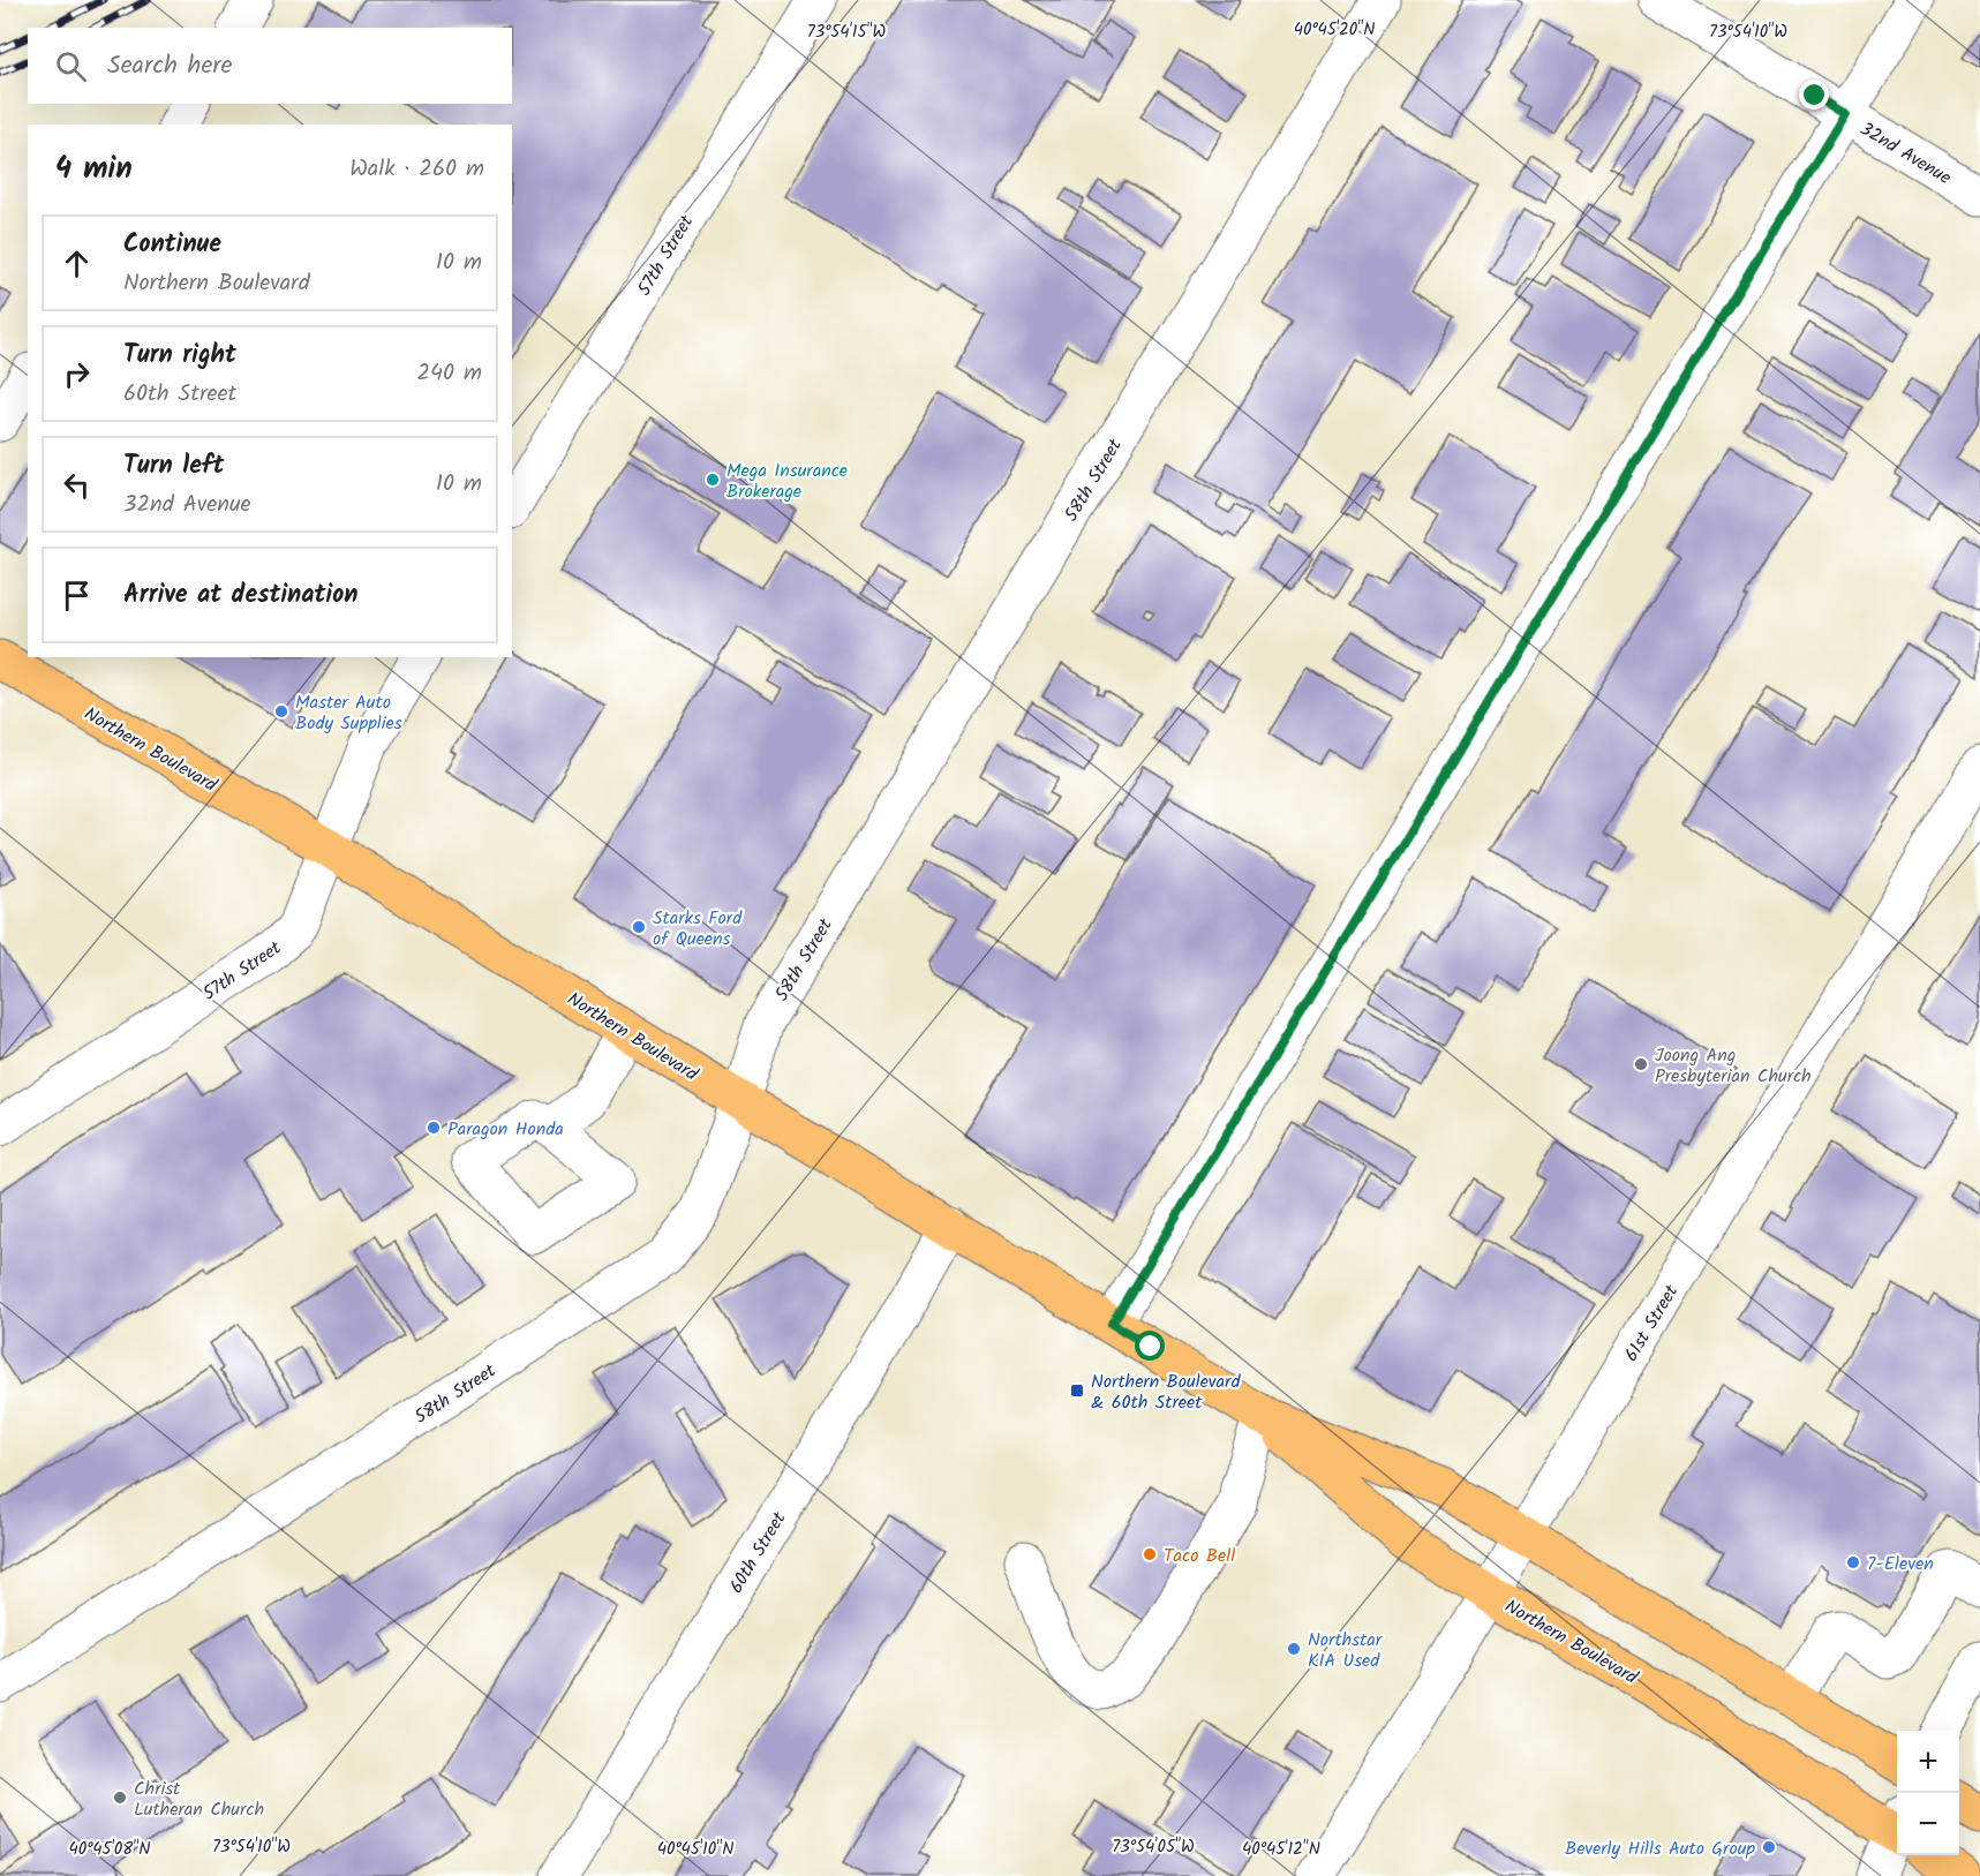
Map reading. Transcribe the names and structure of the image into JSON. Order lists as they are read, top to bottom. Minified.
{"streets":{"main road":["Northern Boulevard"],"street":["32nd Avenue","57th Street","58th Street","61st Street","60th Street"]},"crossings":[["57th Street","Northern Boulevard"],["58th Street","Northern Boulevard"],["Northern Boulevard","61st Street"],["Northern Boulevard","60th Street"]],"places":{"other":["Mega Insurance Brokerage","Master Auto Body Supplies","Starks Ford of Queens","Joong Ang Presbyterian Church","Paragon Honda","Taco Bell","7-Eleven","Northstar KIA Used","Christ Lutheran Church","Beverly Hills Auto Group"],"transit":["Northern Boulevard & 60th Street"]},"page":{"search":"Search here","heading":["4 min","Walk · 260 m"],"list":[["Continue","Northern Boulevard","10 m"],["Turn right","60th Street","240 m"],["Turn left","32nd Avenue","10 m"],"Arrive at destination"],"map_buttons":["+","−"]},"coordinates":["40°45'20\"N","73°54'15\"W","73°54'10\"W","73°54'05\"W","40°45'08\"N","40°45'10\"N","40°45'12\"N"]}
